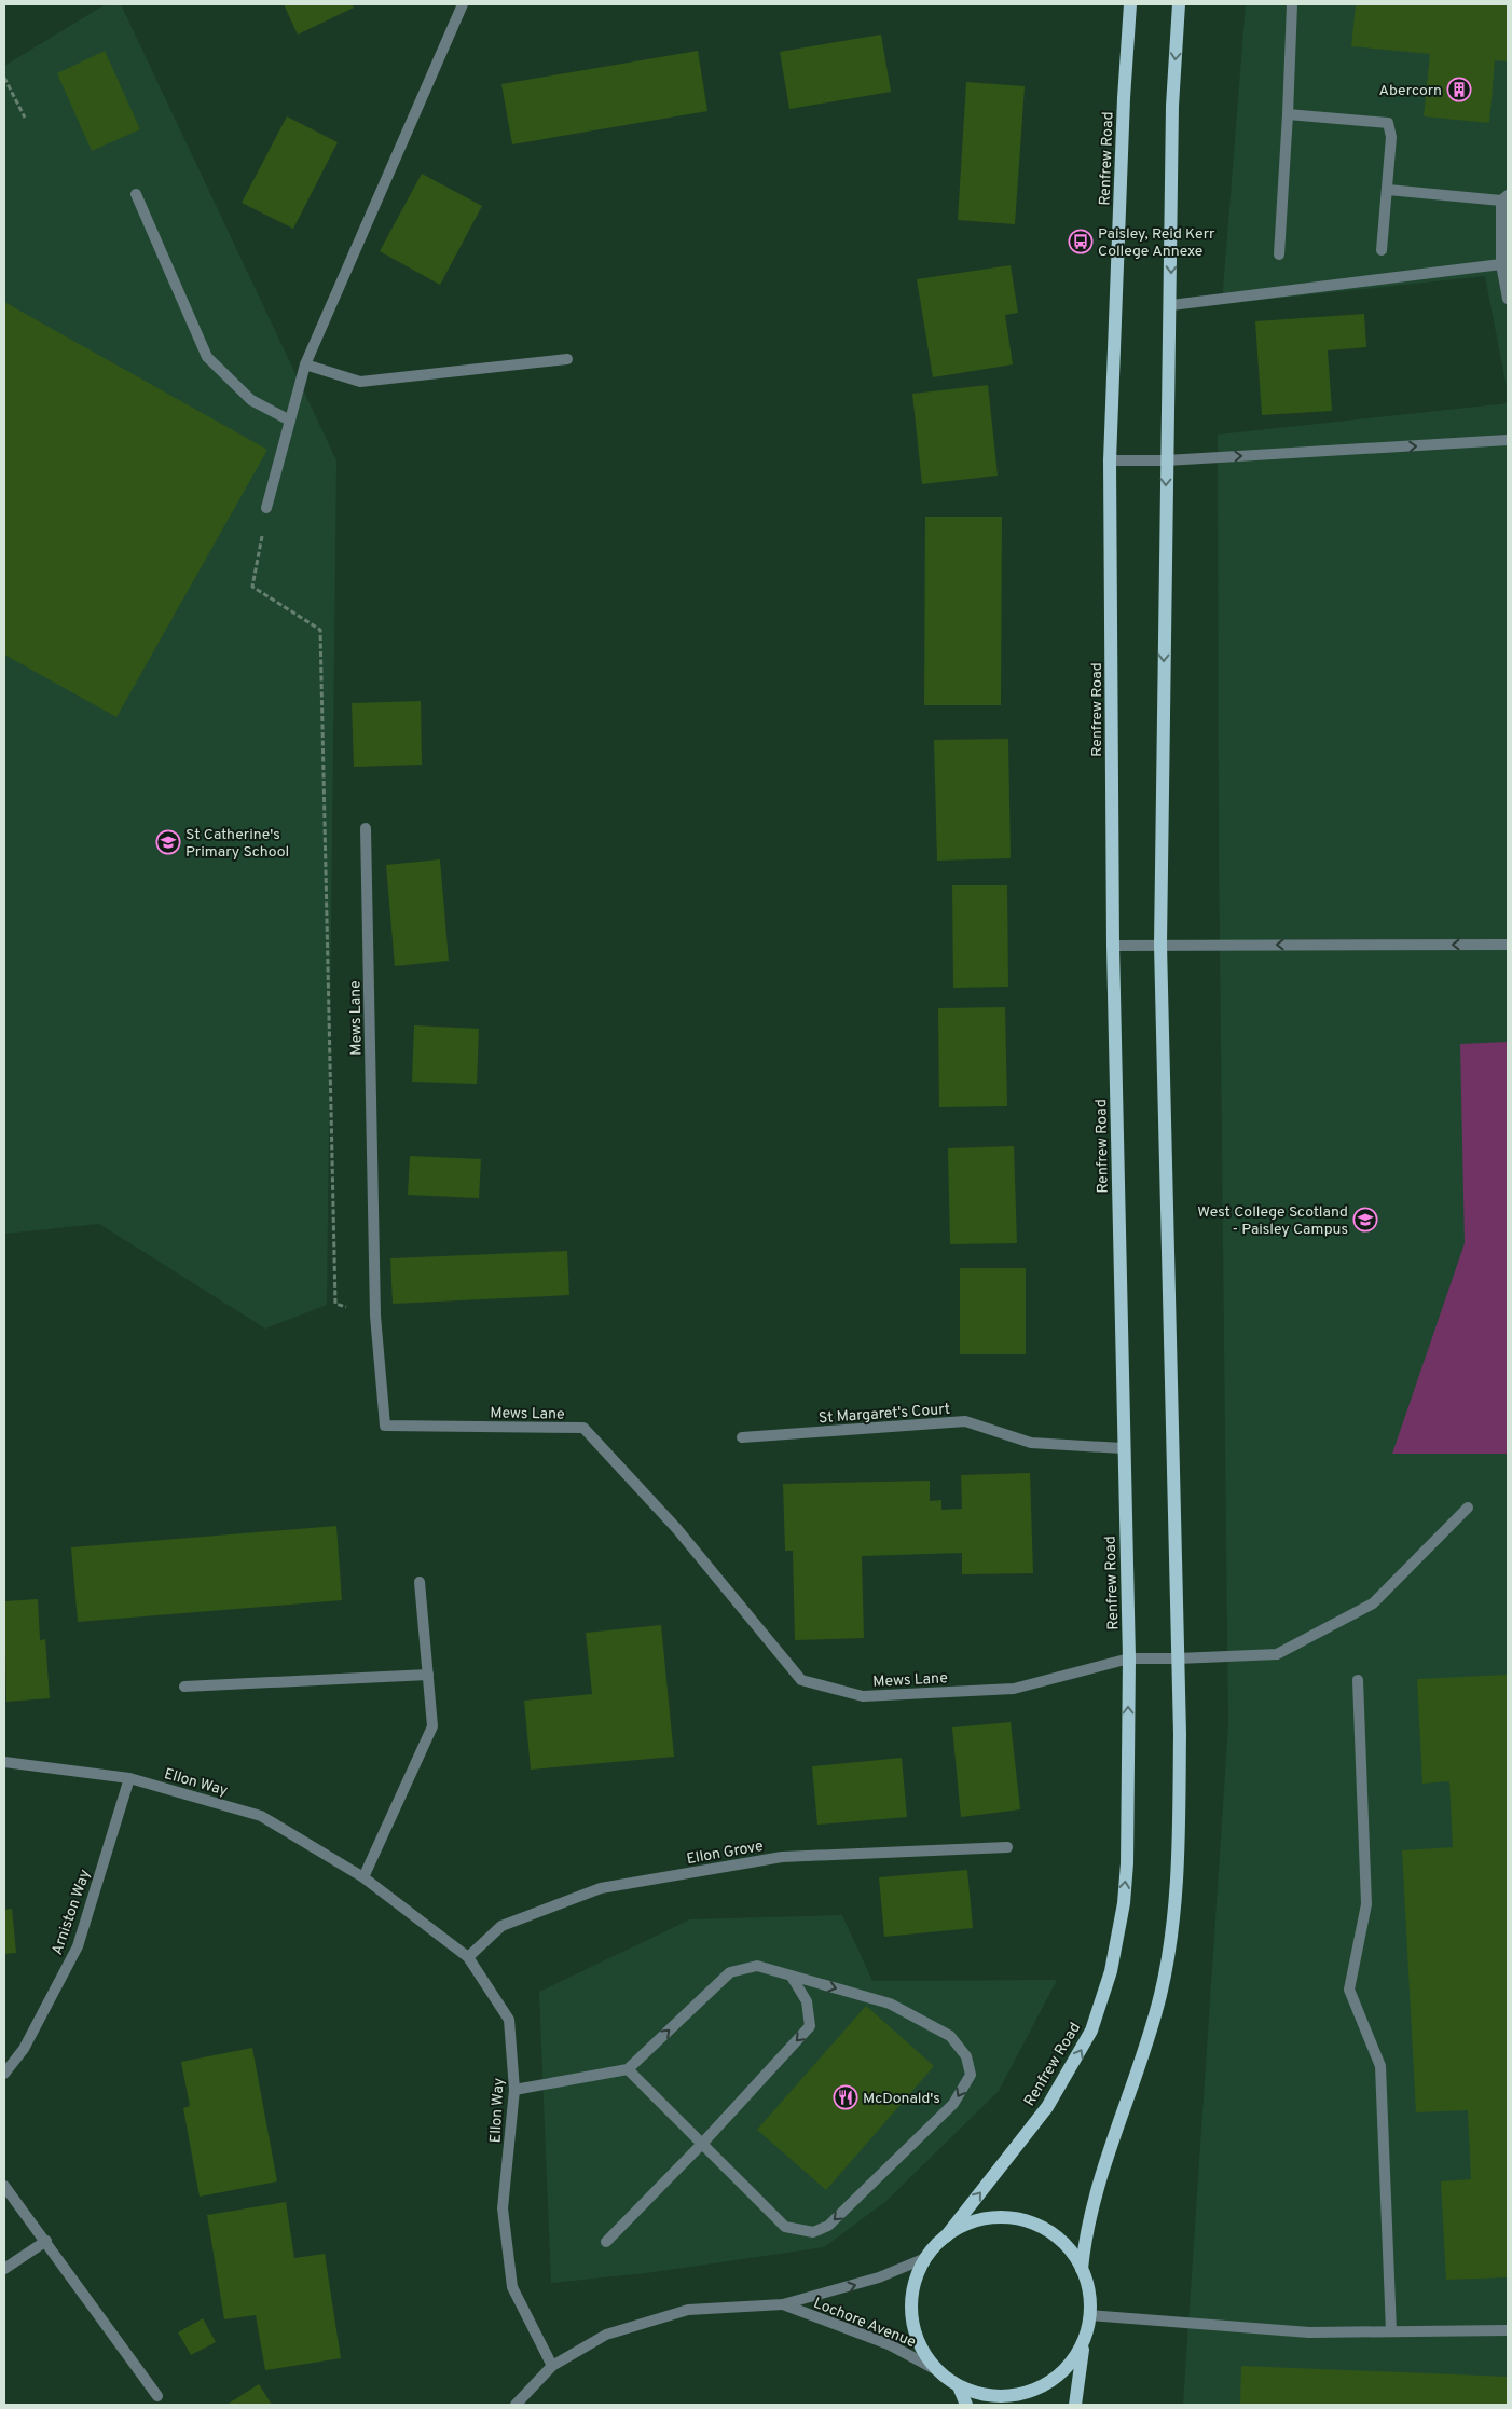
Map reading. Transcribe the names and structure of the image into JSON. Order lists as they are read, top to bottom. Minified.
{"streets":{"main road":["Renfrew Road"],"street":["Mews Lane","St Margaret's Court","Ellon Way","Ellon Grove","Arniston Way","Lochore Avenue"]},"crossings":[["Renfrew Road","Mews Lane"],["Renfrew Road","St Margaret's Court"],["Renfrew Road","Lochore Avenue"],["Ellon Way","Ellon Grove"],["Ellon Way","Arniston Way"],["Ellon Way","Lochore Avenue"]],"places":{"building":["Abercorn"],"bus stop":["Paisley, Reid Kerr College Annexe"],"school or university":["St Catherine's Primary School","West College Scotland - Paisley Campus"],"restaurant":["McDonald's"]}}
